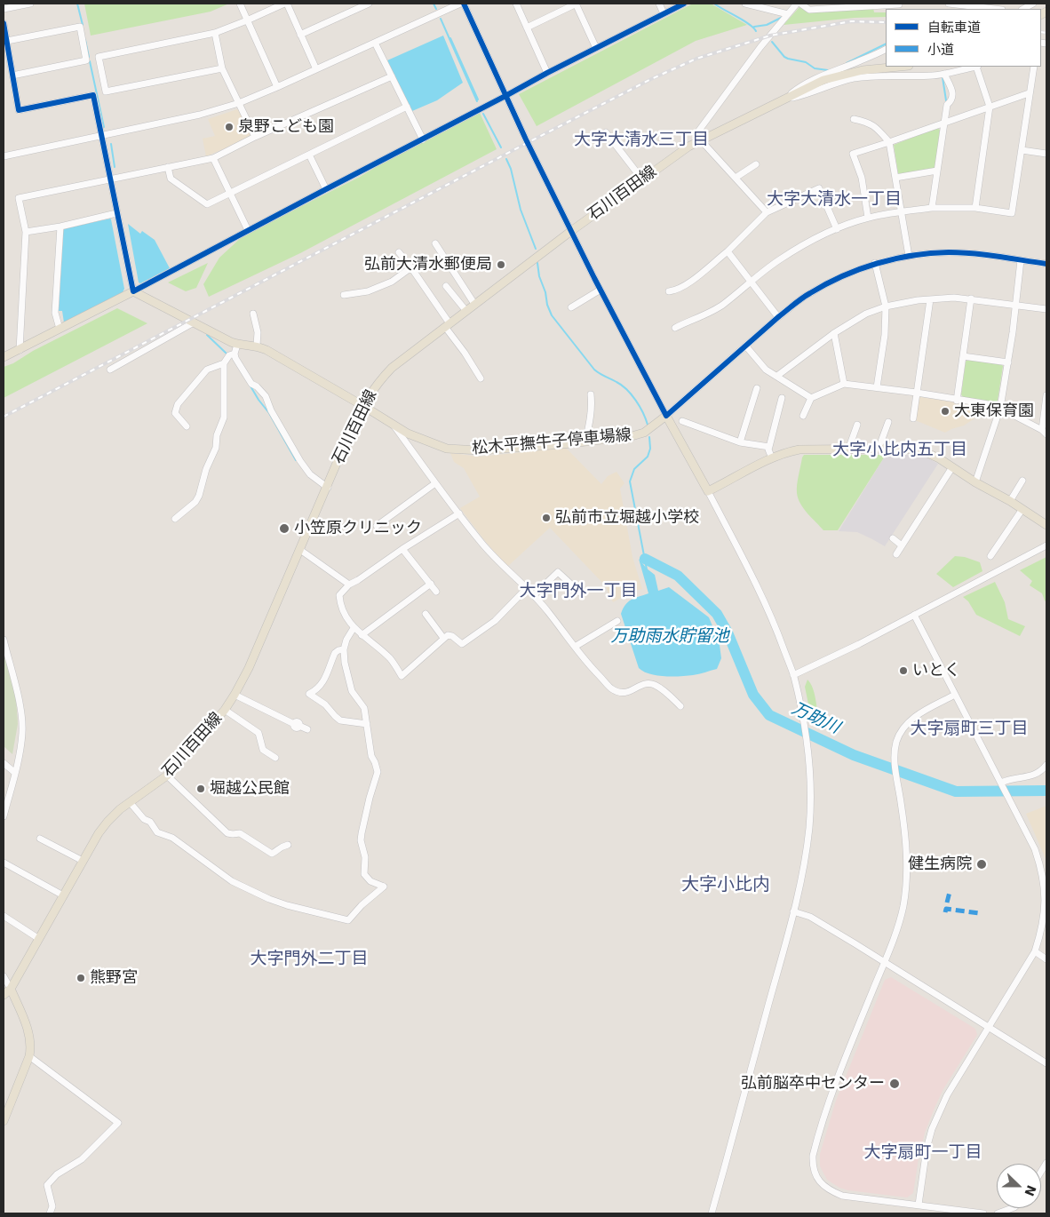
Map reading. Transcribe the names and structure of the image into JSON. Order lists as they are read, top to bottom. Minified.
{"streets":{"main road":["石川百田線","松木平撫牛子停車場線"]},"crossings":[["石川百田線","松木平撫牛子停車場線"]],"districts":["大字大清水三丁目","大字大清水一丁目","大字小比内五丁目","大字門外一丁目","大字扇町三丁目","大字小比内","大字門外二丁目","大字扇町一丁目"],"water":["万助雨水貯留池","万助川"],"places":["泉野こども園","弘前大清水郵便局","大東保育園","弘前市立堀越小学校","小笠原クリニック","いとく","堀越公民館","健生病院","熊野宮","弘前脳卒中センター"],"legend":["自転車道","小道"],"north":"right"}
